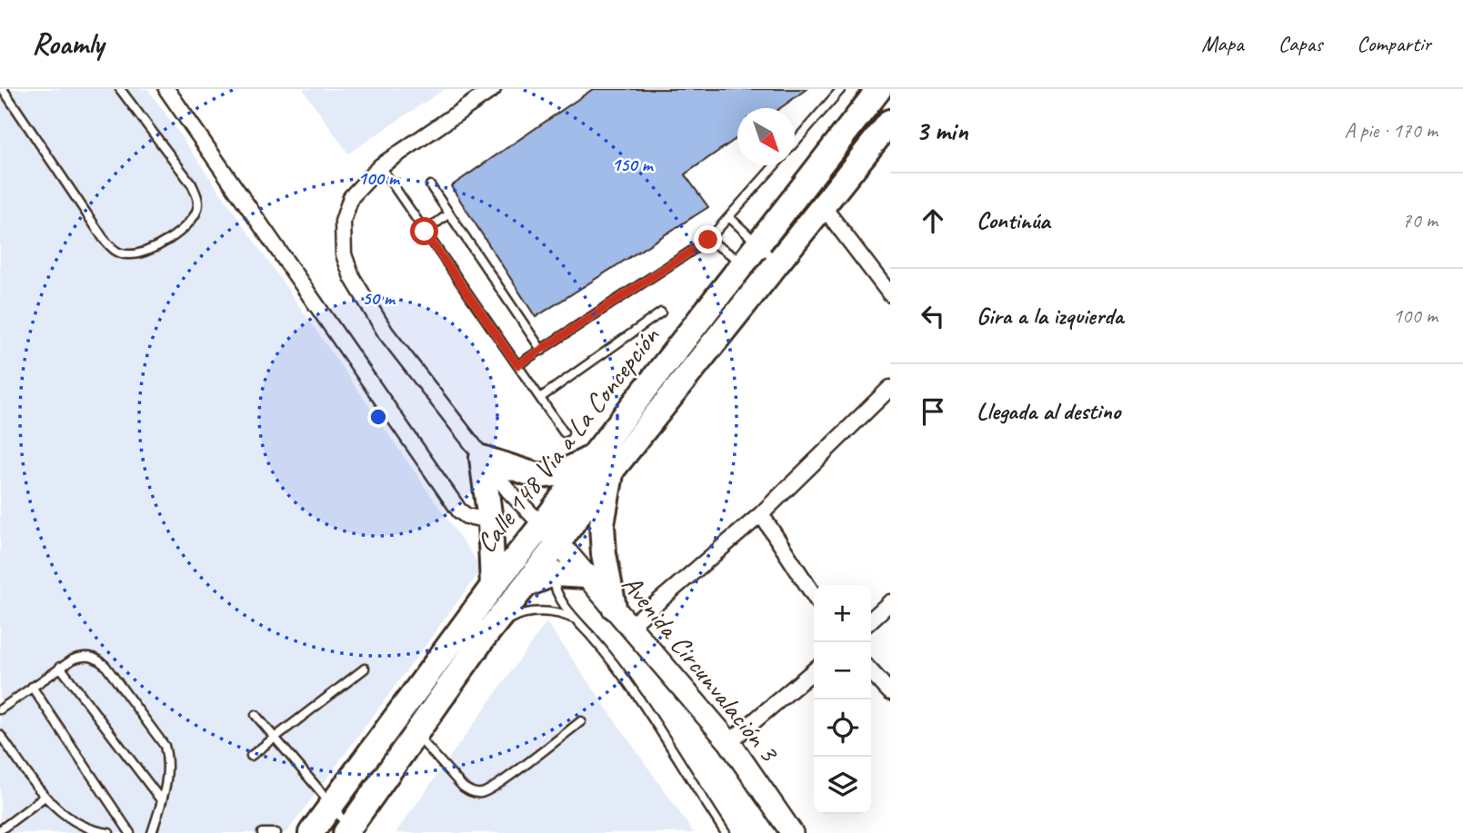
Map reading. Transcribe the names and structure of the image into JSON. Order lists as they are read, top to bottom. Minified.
{"streets":{"main road":["Calle 148 Via a La Concepción","Avenida Circunvalación 3"]},"crossings":[["Calle 148 Via a La Concepción","Avenida Circunvalación 3"]],"north":"bottom right","page":{"header":"Roamly","nav":["Mapa","Capas","Compartir"],"heading":["3 min","A pie · 170 m"],"list":[["Continúa","70 m"],["Gira a la izquierda","100 m"],"Llegada al destino"],"map_buttons":["+","−"]},"rings":["150 m","100 m","50 m"]}
